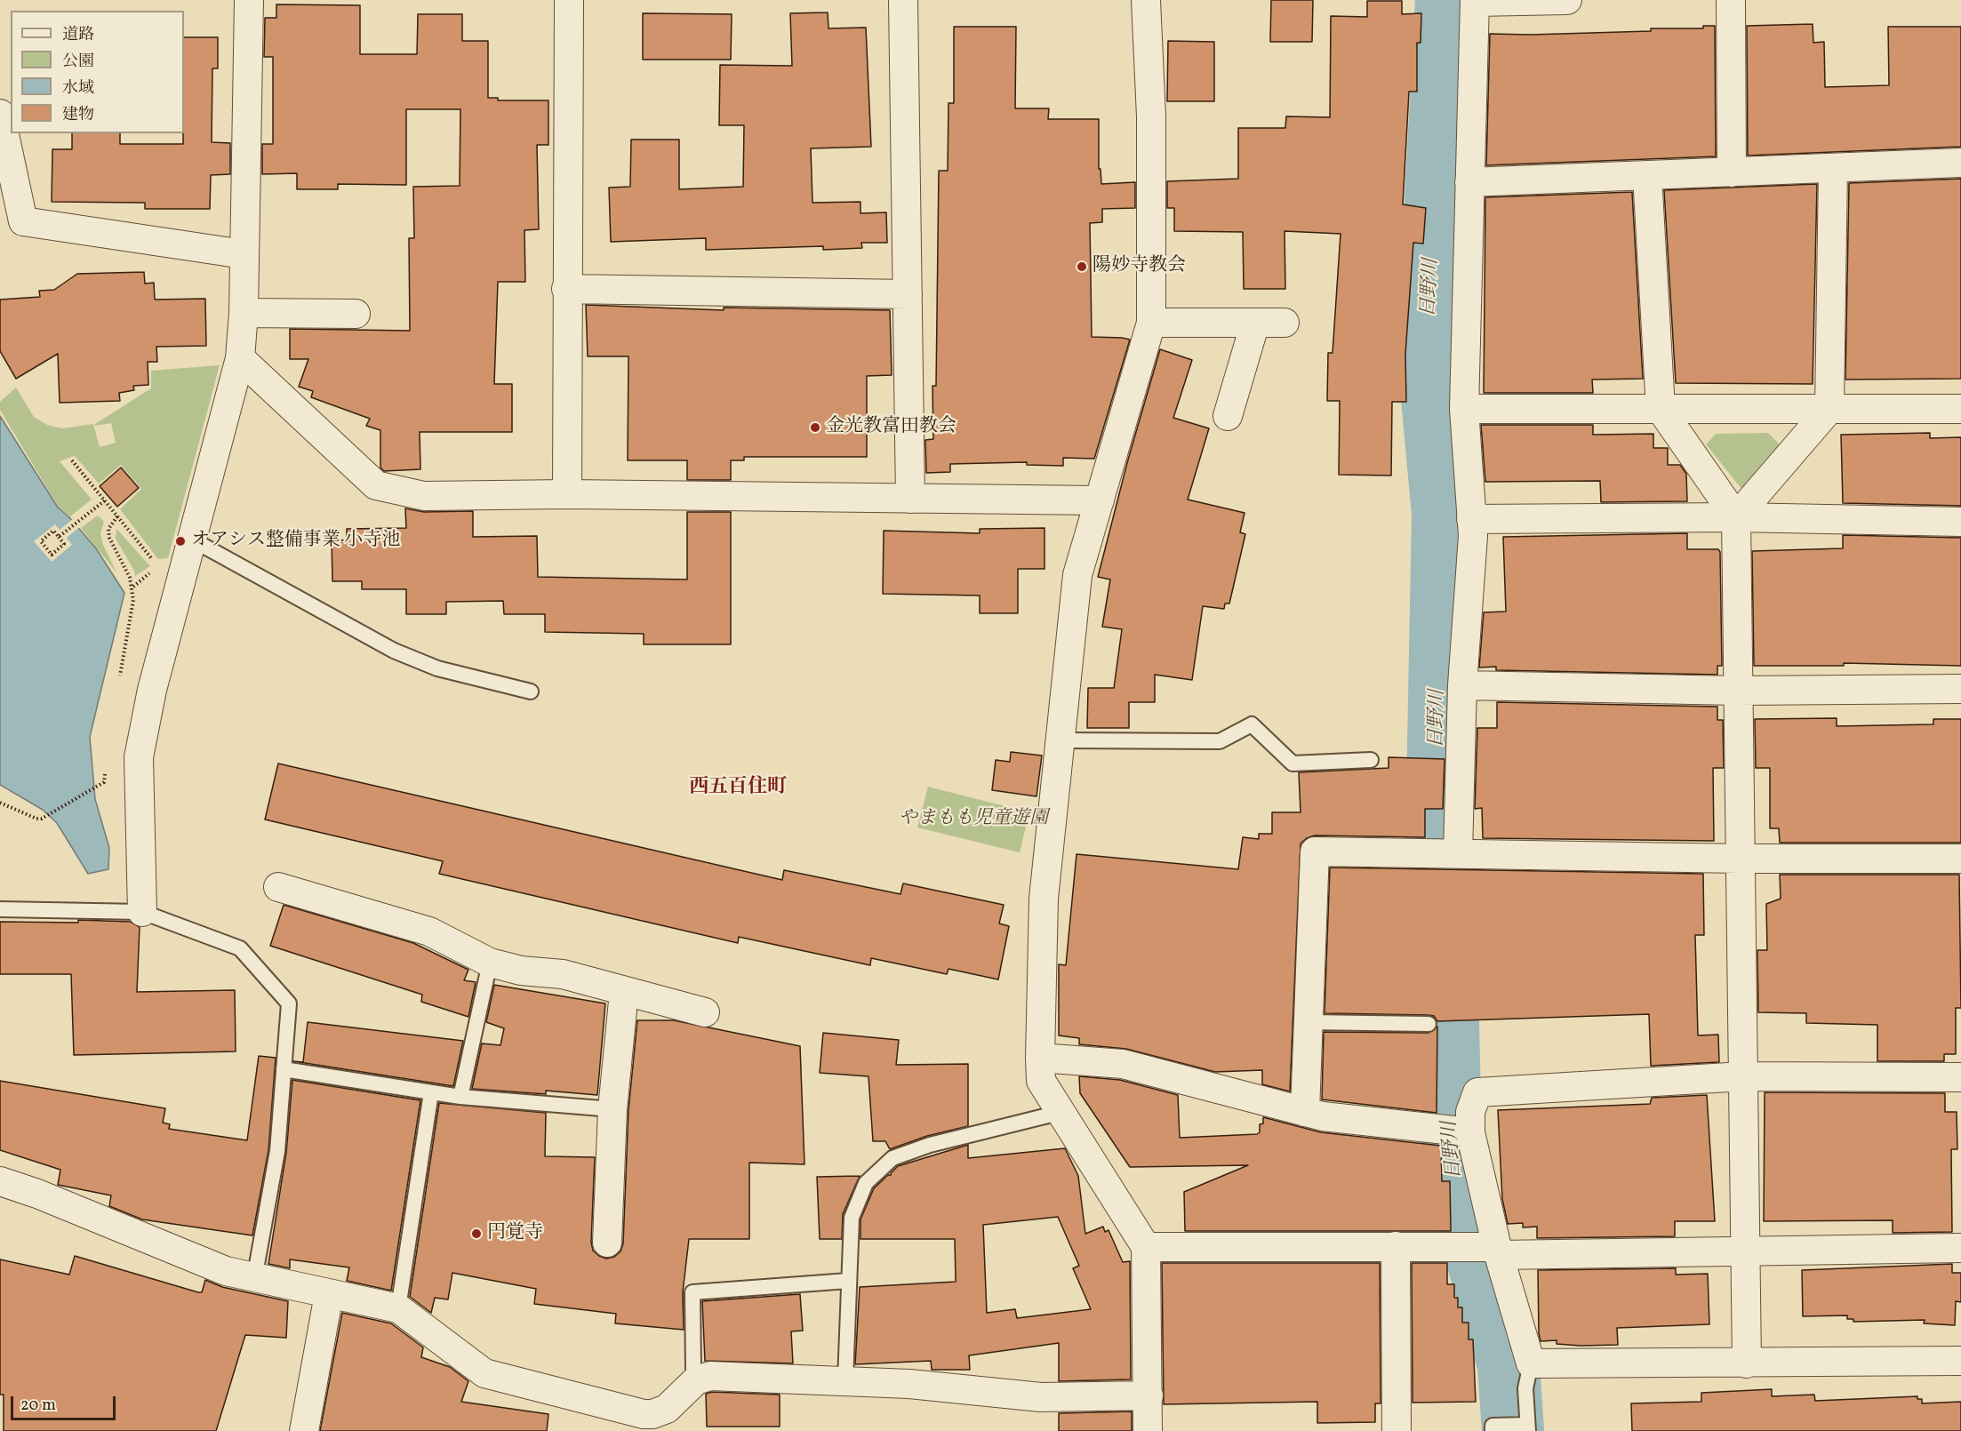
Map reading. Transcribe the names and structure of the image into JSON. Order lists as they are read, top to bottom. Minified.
{"districts":["西五百住町"],"water":["日野川"],"parks":["やまもも児童遊園"],"places":["陽妙寺教会","金光教富田教会","オアシス整備事業 小寺池","円覚寺"],"legend":["道路","公園","水域","建物"],"scale_bar":"20 m"}
